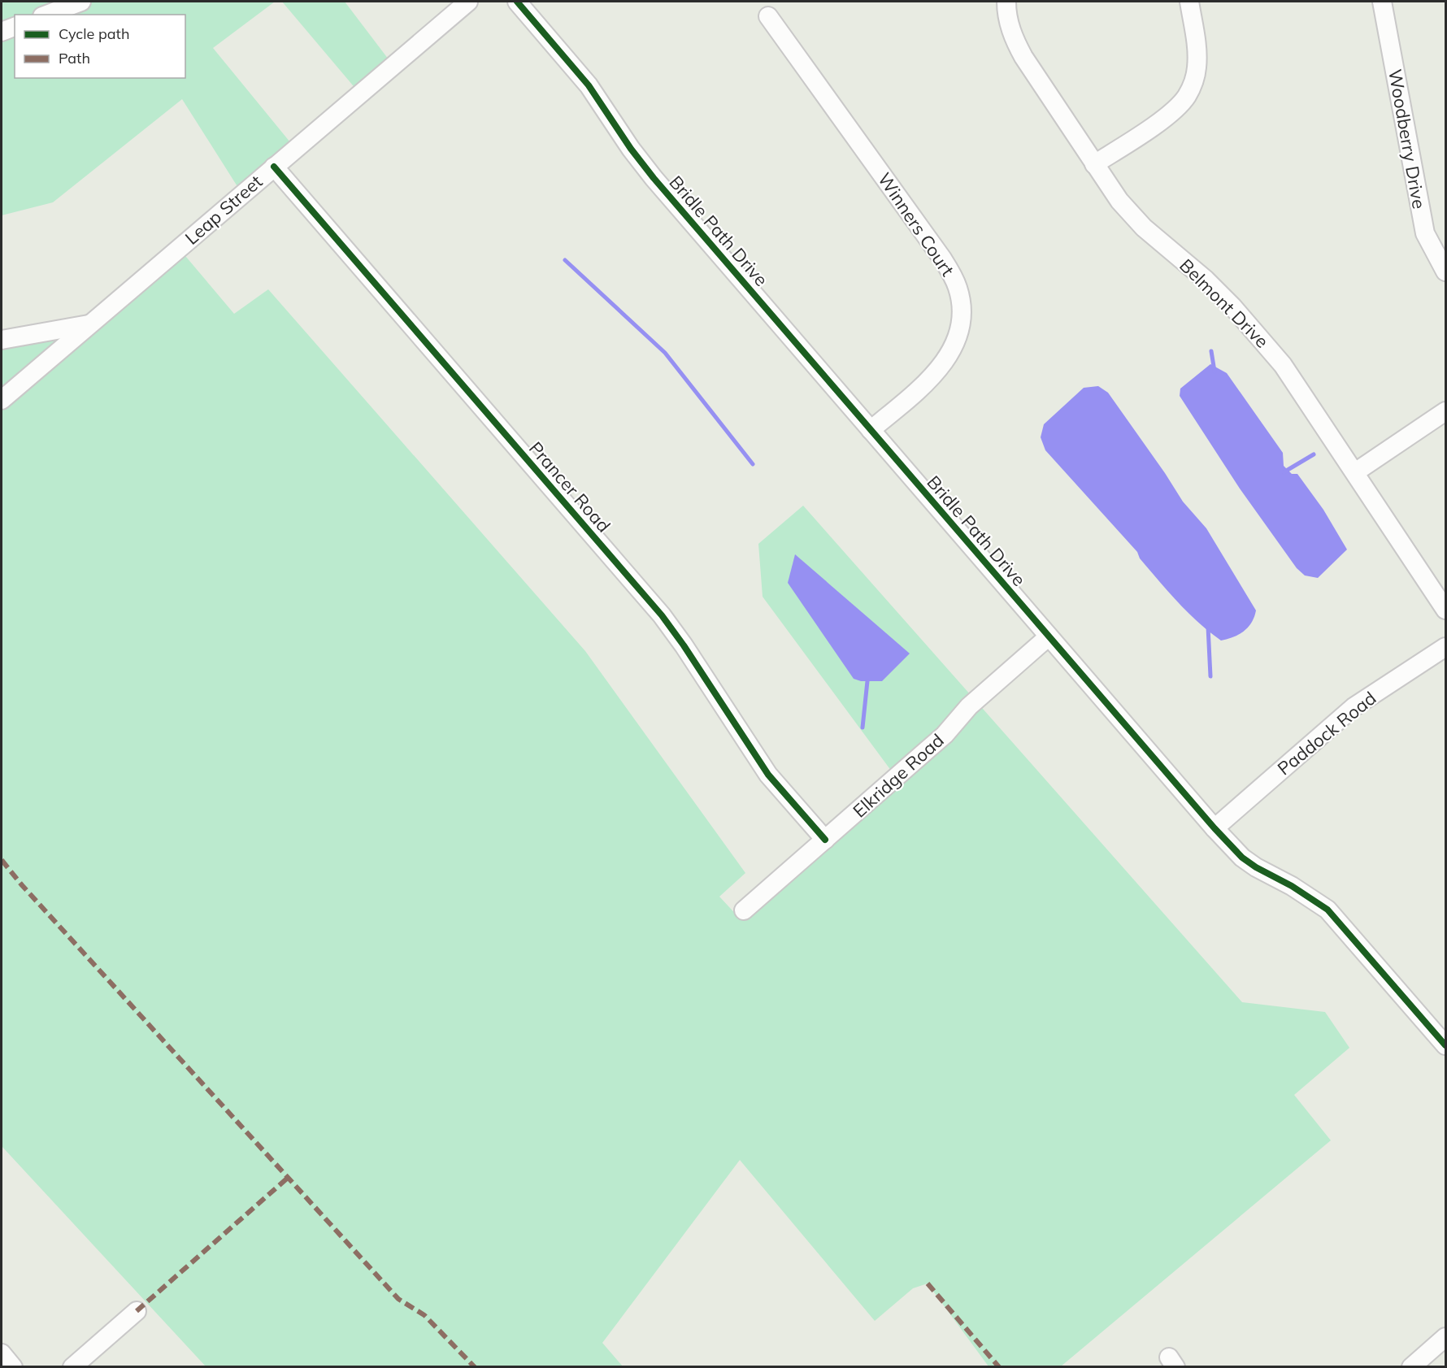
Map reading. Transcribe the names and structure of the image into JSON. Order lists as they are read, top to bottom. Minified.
{"streets":{"street":["Woodberry Drive","Leap Street","Winners Court","Bridle Path Drive","Belmont Drive","Prancer Road","Paddock Road","Elkridge Road"]},"crossings":[["Leap Street","Prancer Road"],["Winners Court","Bridle Path Drive"],["Bridle Path Drive","Paddock Road"],["Bridle Path Drive","Elkridge Road"],["Prancer Road","Elkridge Road"]],"legend":["Cycle path","Path"]}
